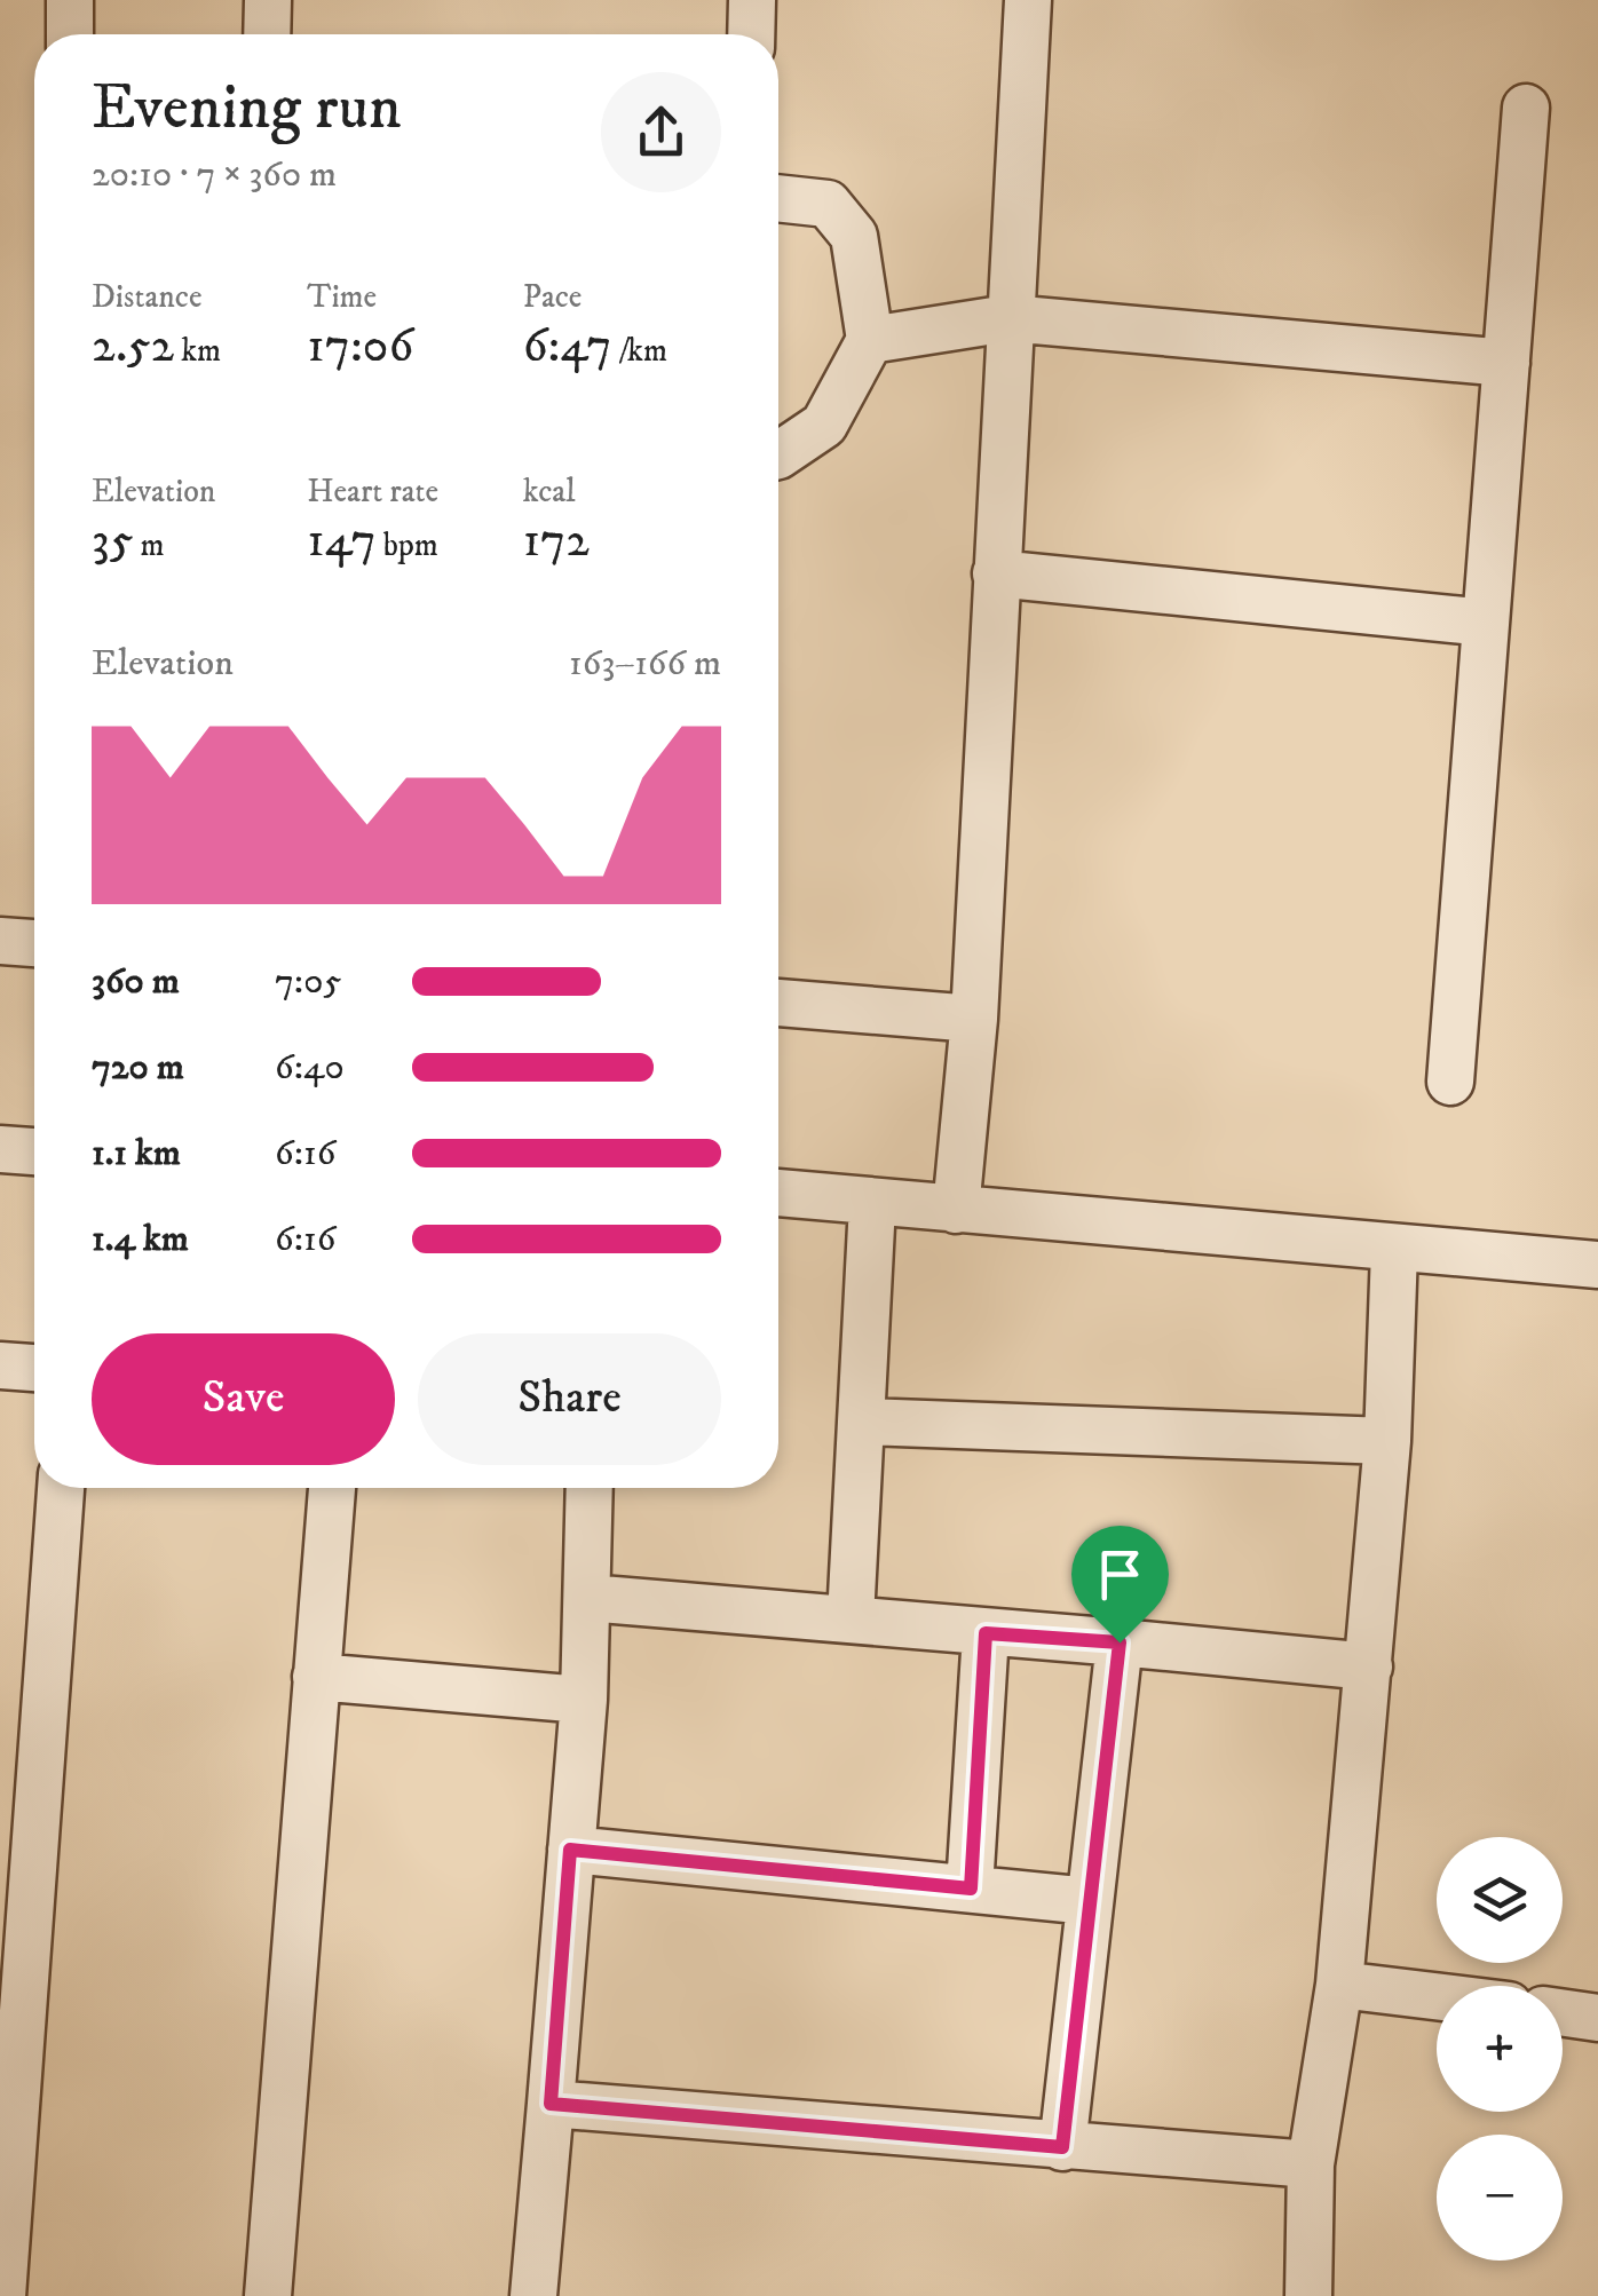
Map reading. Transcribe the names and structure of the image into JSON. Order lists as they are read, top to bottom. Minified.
{"page":{"heading":["Evening run","20:10 · 7 × 360 m"],"stats":[["Distance","2.52 km"],["Time","17:06"],["Pace","6:47 /km"],["Elevation","35 m"],["Heart rate","147 bpm"],["kcal","172"]],"chart":["Elevation","163–166 m"],"list":[{"name":"360 m","note":"7:05"},{"name":"720 m","note":"6:40"},{"name":"1.1 km","note":"6:16"},{"name":"1.4 km","note":"6:16"}],"buttons":["Save","Share"],"map_buttons":["+","−"]}}
